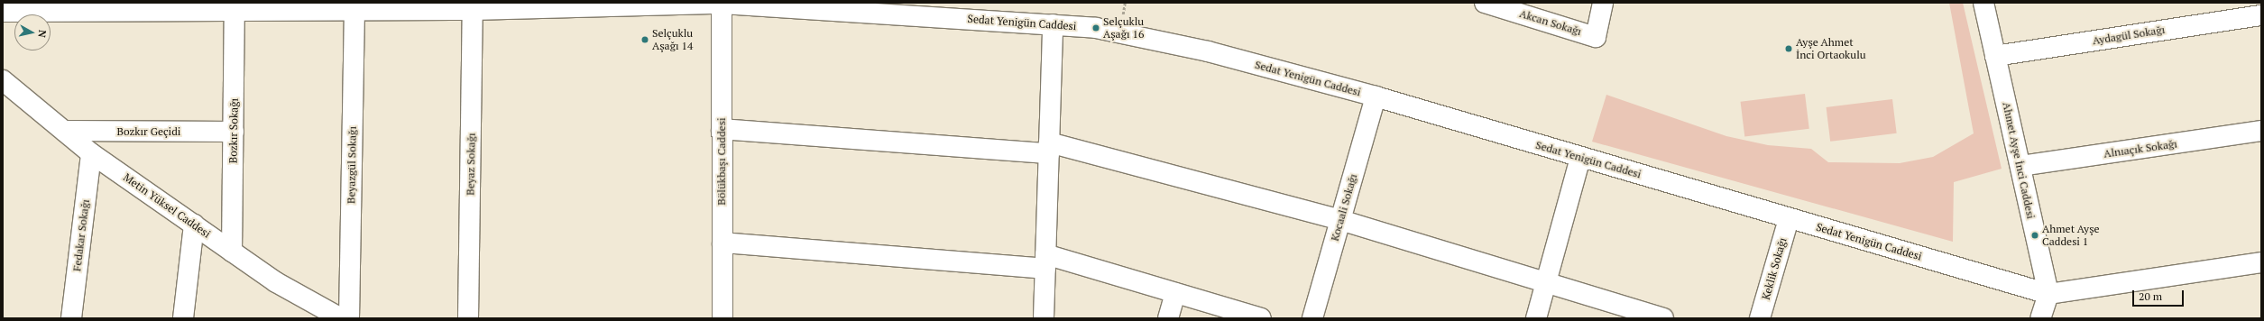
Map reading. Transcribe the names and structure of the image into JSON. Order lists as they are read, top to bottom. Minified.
{"streets":{"street":["Sedat Yenigün Caddesi","Akcan Sokağı","Aydagül Sokağı","Bozkır Sokağı","Bozkır Geçidi","Alnıaçık Sokağı","Ahmet Ayşe İnci Caddesi","Bölükbaşı Caddesi","Beyaz Sokağı","Beyazgül Sokağı","Metin Yüksel Caddesi","Kocaali Sokağı","Fedakar Sokağı","Keklik Sokağı"]},"crossings":[["Sedat Yenigün Caddesi","Bozkır Sokağı"],["Sedat Yenigün Caddesi","Ahmet Ayşe İnci Caddesi"],["Sedat Yenigün Caddesi","Bölükbaşı Caddesi"],["Sedat Yenigün Caddesi","Beyaz Sokağı"],["Sedat Yenigün Caddesi","Beyazgül Sokağı"],["Sedat Yenigün Caddesi","Kocaali Sokağı"],["Sedat Yenigün Caddesi","Keklik Sokağı"],["Aydagül Sokağı","Ahmet Ayşe İnci Caddesi"],["Bozkır Sokağı","Bozkır Geçidi"],["Bozkır Sokağı","Metin Yüksel Caddesi"],["Bozkır Geçidi","Metin Yüksel Caddesi"],["Alnıaçık Sokağı","Ahmet Ayşe İnci Caddesi"],["Metin Yüksel Caddesi","Fedakar Sokağı"]],"places":["Selçuklu Aşağı 16","Selçuklu Aşağı 14","Ayşe Ahmet İnci Ortaokulu","Ahmet Ayşe Caddesi 1"],"scale_bar":"20 m","north":"right"}
